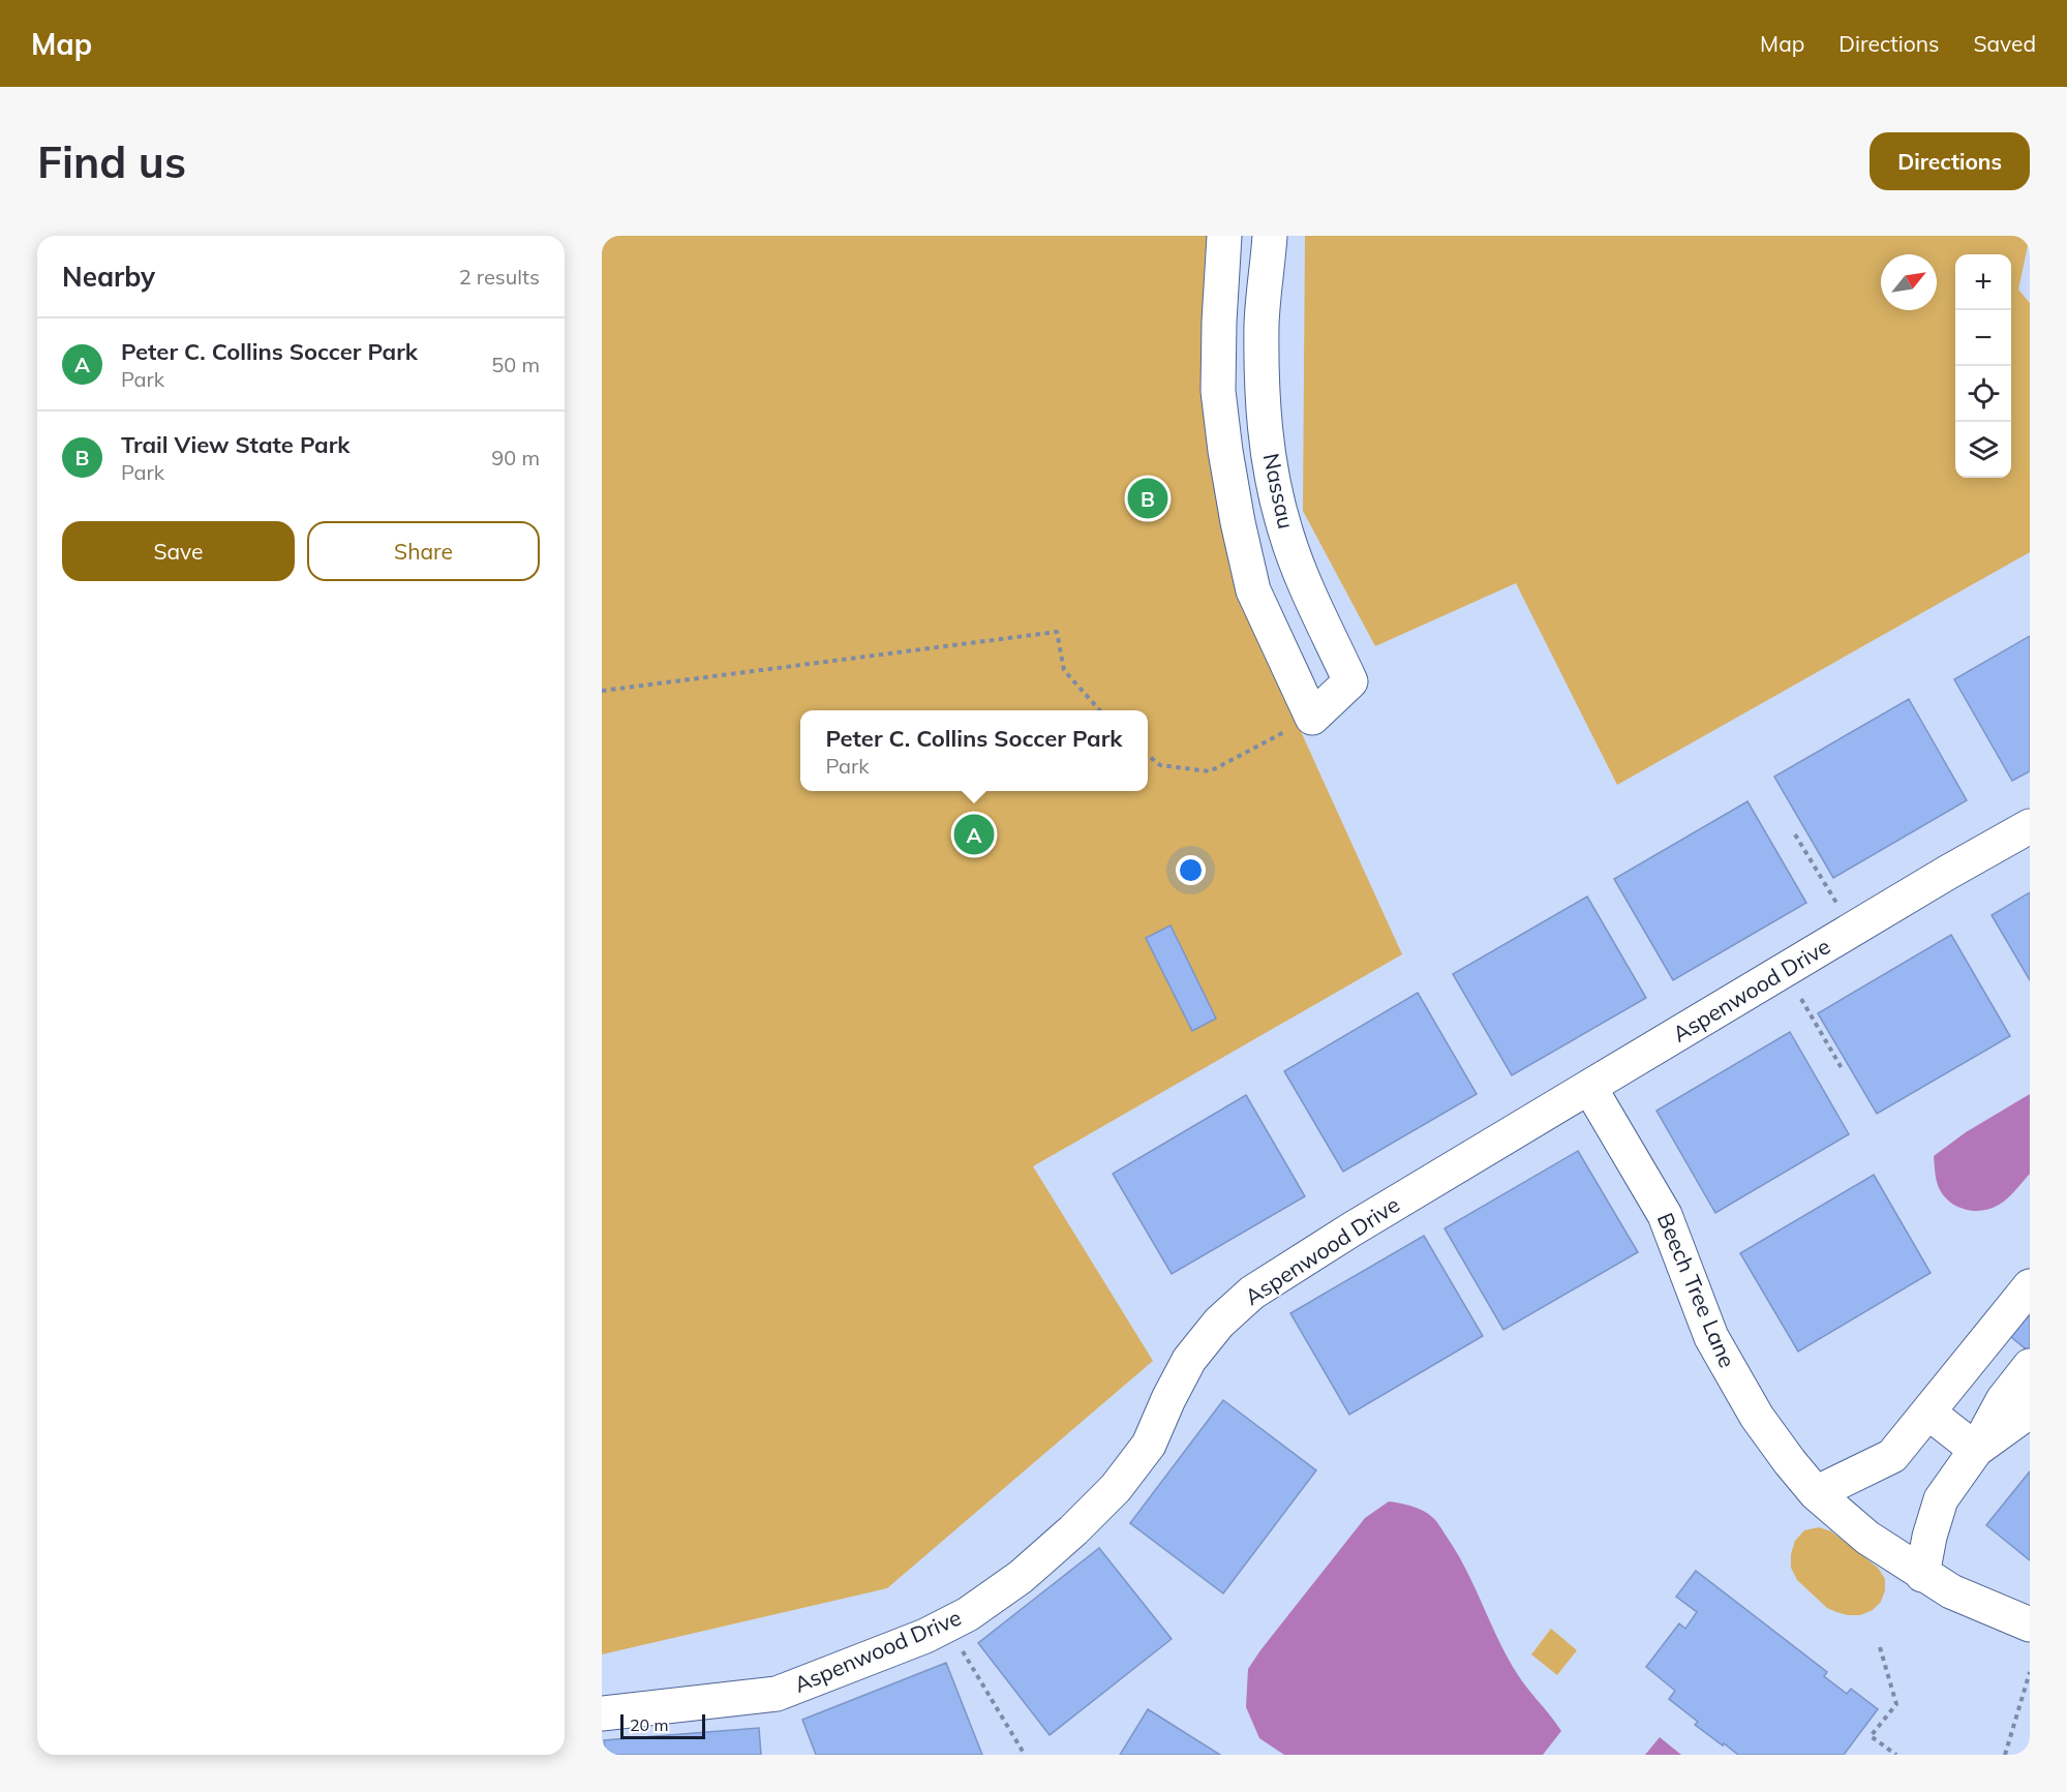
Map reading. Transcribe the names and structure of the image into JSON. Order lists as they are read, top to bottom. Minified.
{"streets":{"street":["Nassau","Aspenwood Drive","Beech Tree Lane"]},"crossings":[["Aspenwood Drive","Beech Tree Lane"]],"scale_bar":"20 m","north":"top right","page":{"header":"Map","nav":["Map","Directions","Saved"],"buttons":["Directions",["Save","Share"]],"title":"Find us","heading":["Nearby","2 results"],"map_buttons":["+","−"],"list":[{"mark":"A","name":"Peter C. Collins Soccer Park","note":"Park","value":"50 m"},{"mark":"B","name":"Trail View State Park","note":"Park","value":"90 m"}],"pins":["B","A"],"popup":["Peter C. Collins Soccer Park","Park"],"scale":"20 m"}}
